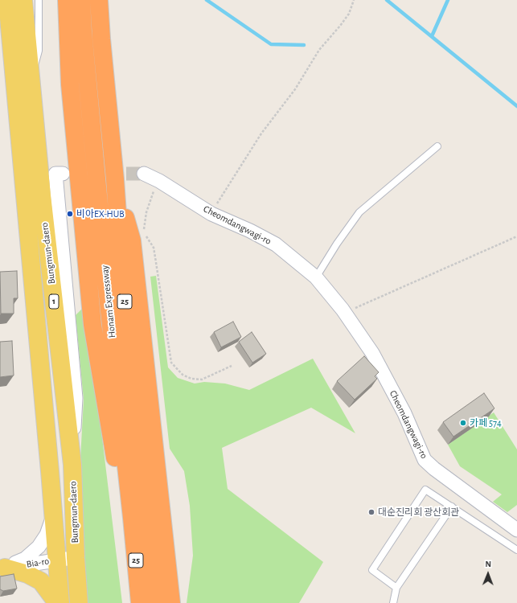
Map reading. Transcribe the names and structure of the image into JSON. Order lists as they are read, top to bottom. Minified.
{"streets":{"highway":["Honam Expressway","25"],"main road":["Bungmun-daero","1"],"street":["Cheomdangwagi-ro","Bia-ro"]},"crossings":[["Bungmun-daero","Bia-ro"]],"places":["비아EX-HUB","카페 574","대순진리회 광산회관"],"north":"top"}
